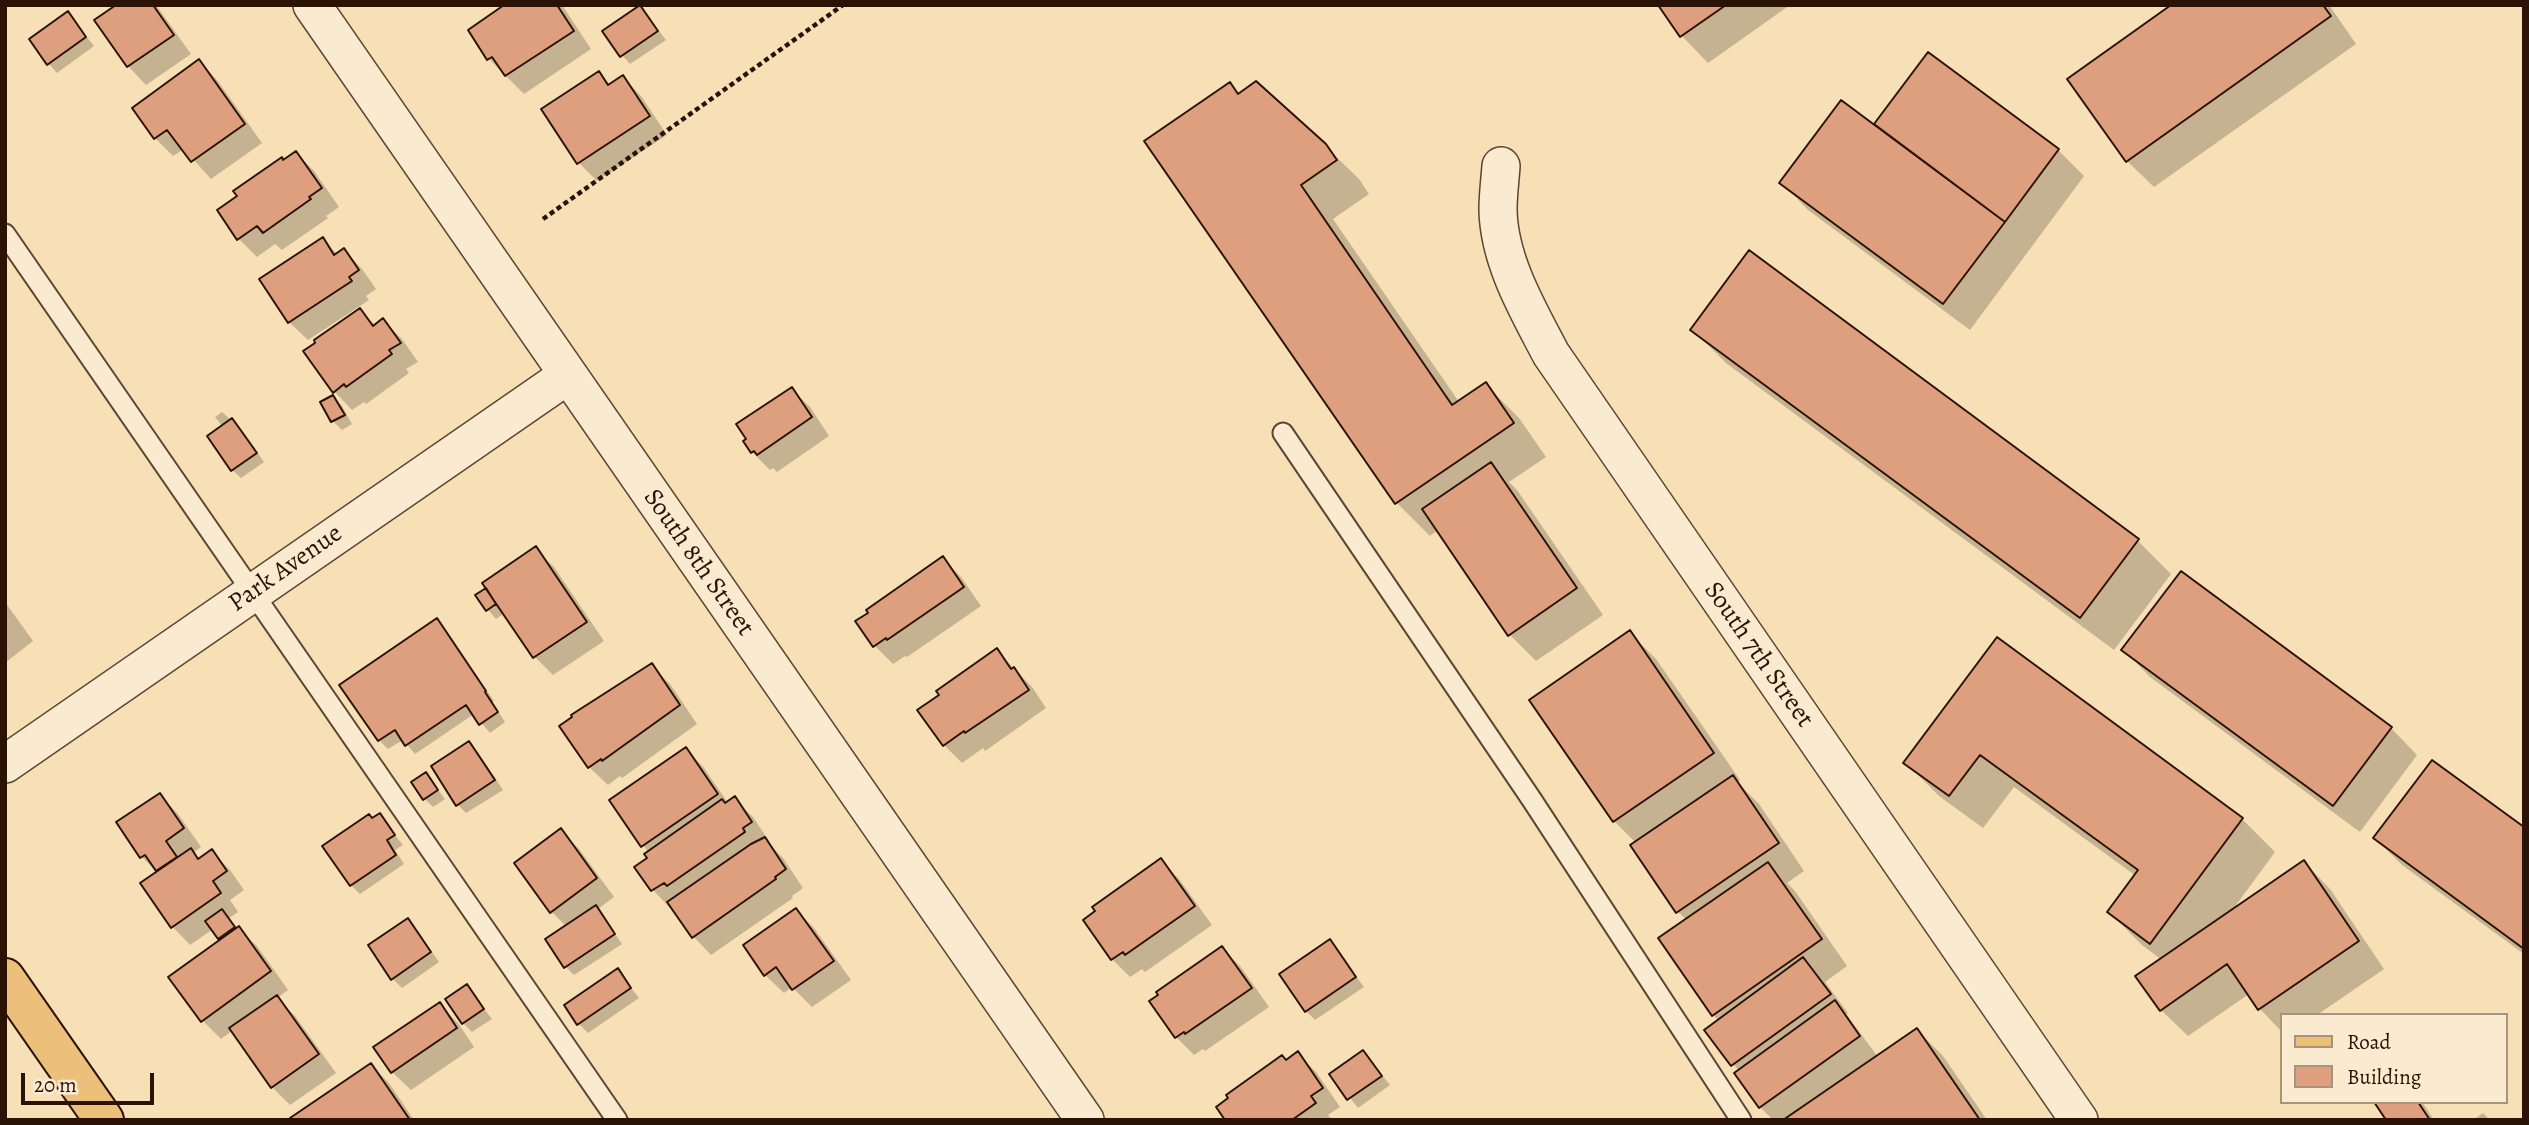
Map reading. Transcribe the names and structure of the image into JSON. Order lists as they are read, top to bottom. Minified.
{"streets":{"street":["South 8th Street","Park Avenue","South 7th Street"]},"crossings":[["South 8th Street","Park Avenue"]],"legend":["Road","Building"],"scale_bar":"20 m"}
